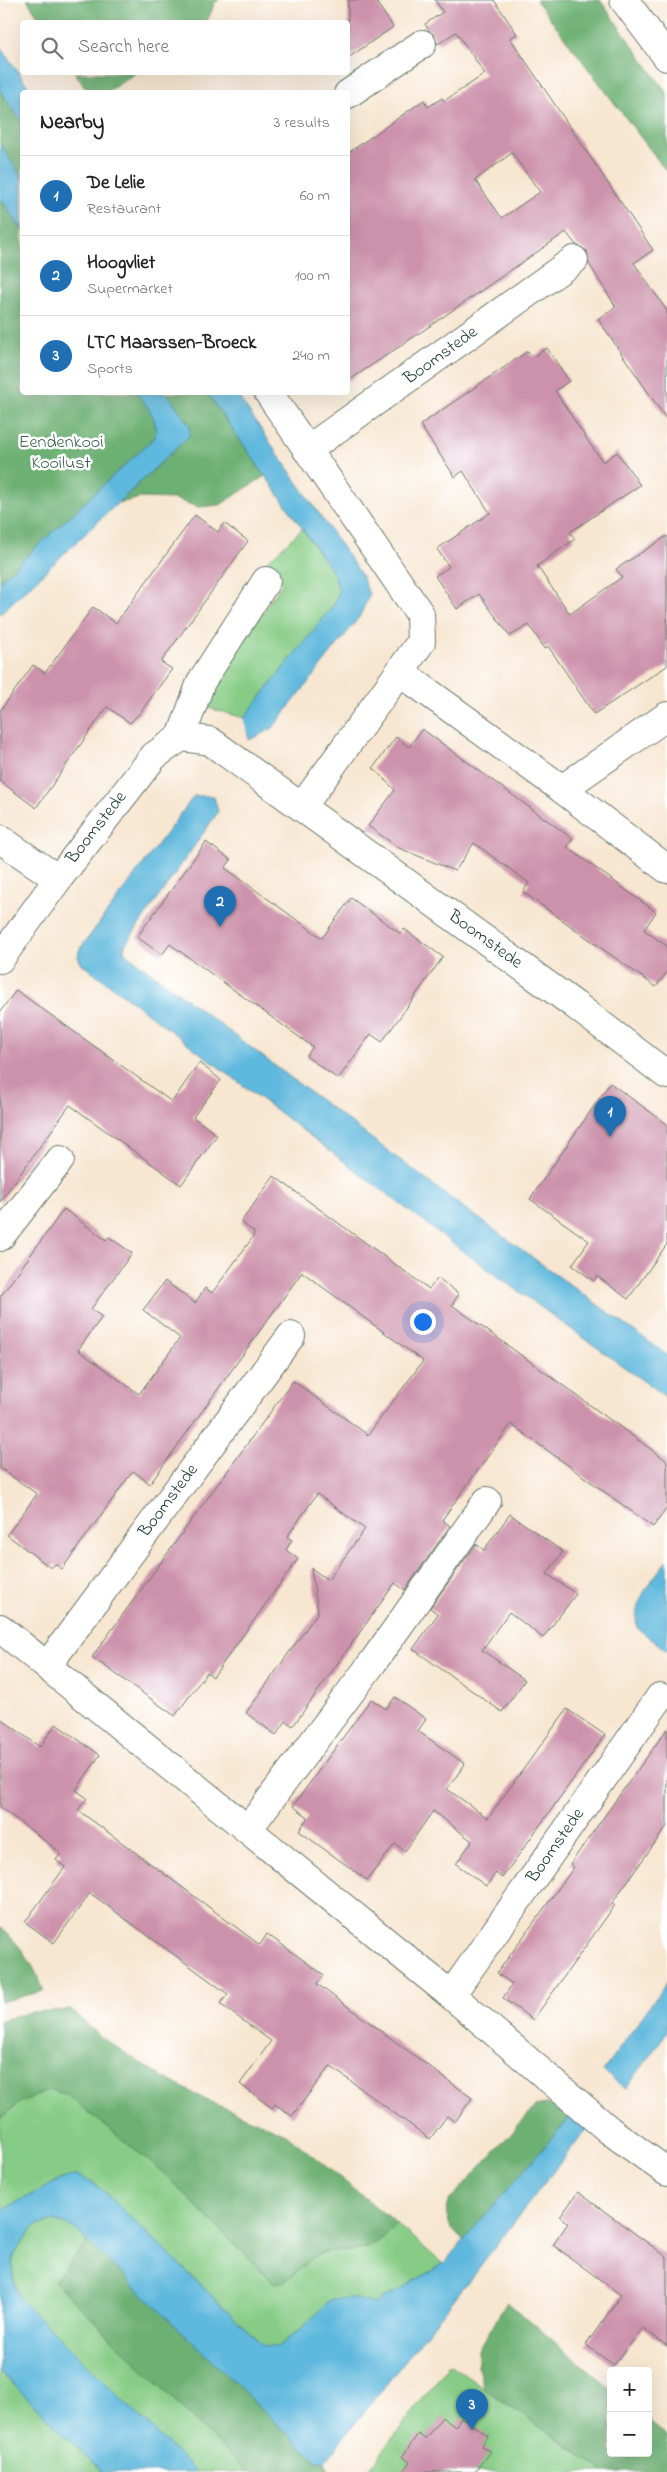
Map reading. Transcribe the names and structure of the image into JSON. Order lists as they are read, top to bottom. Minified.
{"streets":{"street":["Boomstede"]},"parks":["Eendenkooi Kooilust"],"page":{"search":"Search here","heading":["Nearby","3 results"],"list":[{"mark":"1","name":"De Lelie","note":"Restaurant","value":"60 m"},{"mark":"2","name":"Hoogvliet","note":"Supermarket","value":"100 m"},{"mark":"3","name":"LTC Maarssen-Broeck","note":"Sports","value":"240 m"}],"pins":["2","1","3"],"map_buttons":["+","−"]}}
